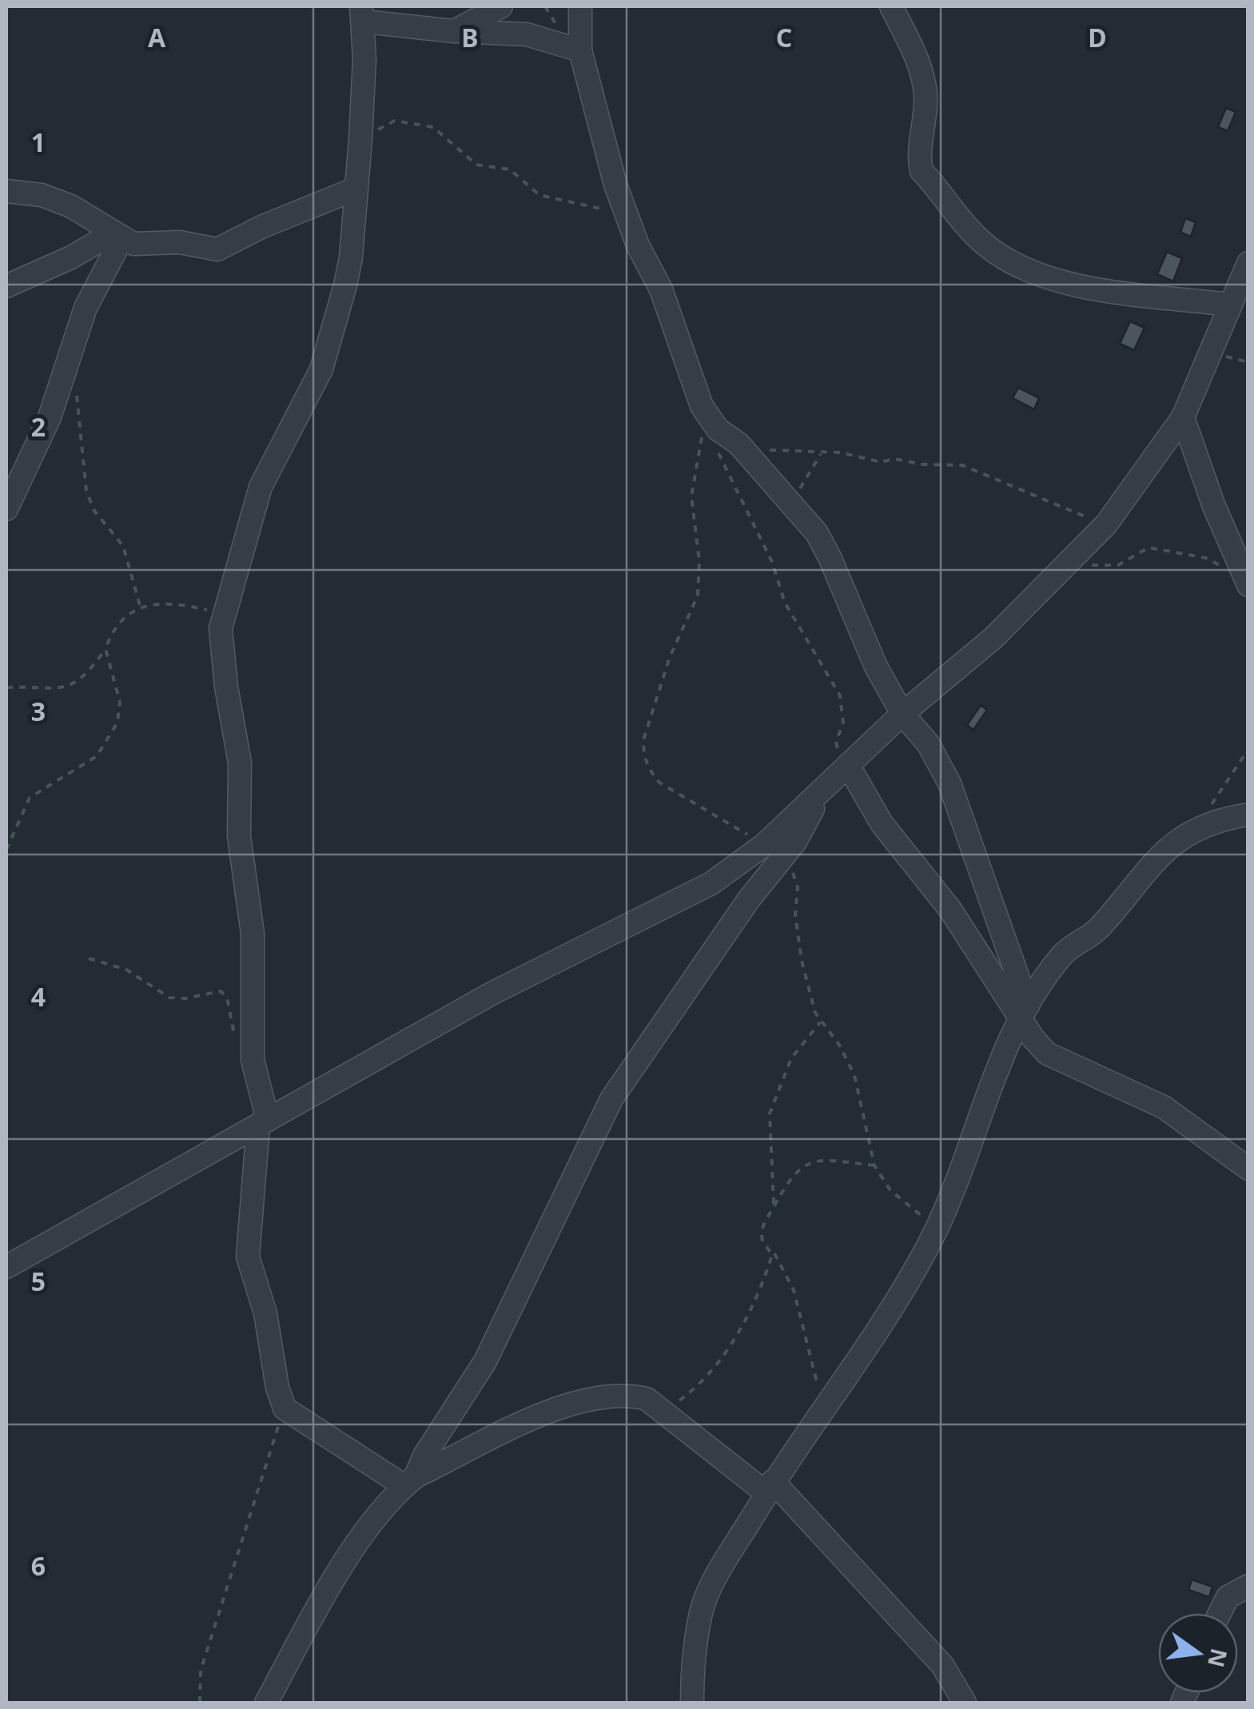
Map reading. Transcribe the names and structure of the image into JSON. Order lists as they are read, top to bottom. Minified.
{"north":"right","grid":{"columns":["A","B","C","D"],"rows":["1","2","3","4","5","6"]}}
